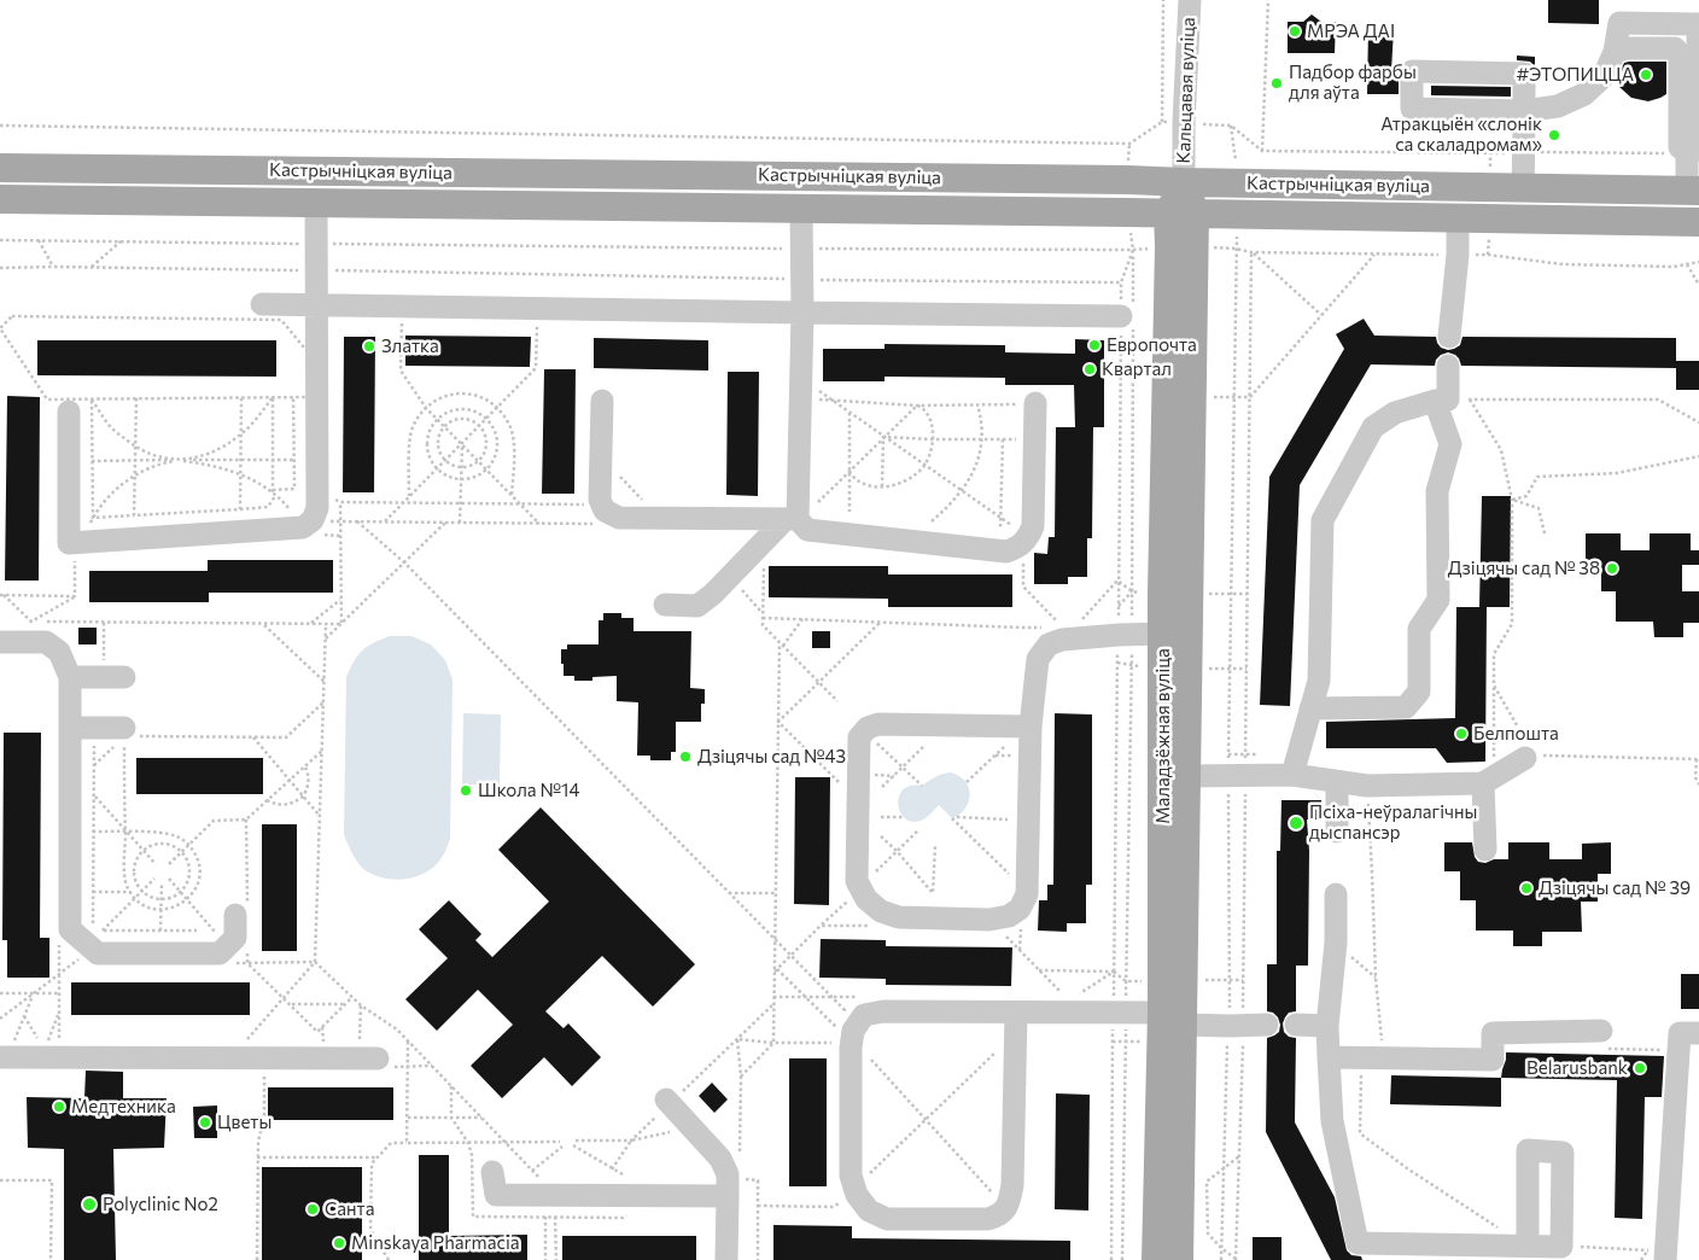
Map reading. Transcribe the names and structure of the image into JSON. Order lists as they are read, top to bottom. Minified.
{"streets":{"main road":["Кастрычніцкая вуліца","Маладзёжная вуліца"],"street":["Кальцавая вуліца"]},"crossings":[["Кальцавая вуліца","Кастрычніцкая вуліца"],["Кастрычніцкая вуліца","Маладзёжная вуліца"]],"places":["МРЭА ДАІ","#ЭТОПИЦЦА","Падбор фарбы для аўта","Атракцыён «слонік са скаладромам»","Европочта","Златка","Квартал","Дзіцячы сад № 38","Белпошта","Дзіцячы сад №43","Школа №14","Псіха-неўралагічны дыспансэр","Дзіцячы сад № 39","Belarusbank","Медтехника","Цветы","Polyclinic No2","Санта","Minskaya Pharmacia"]}
